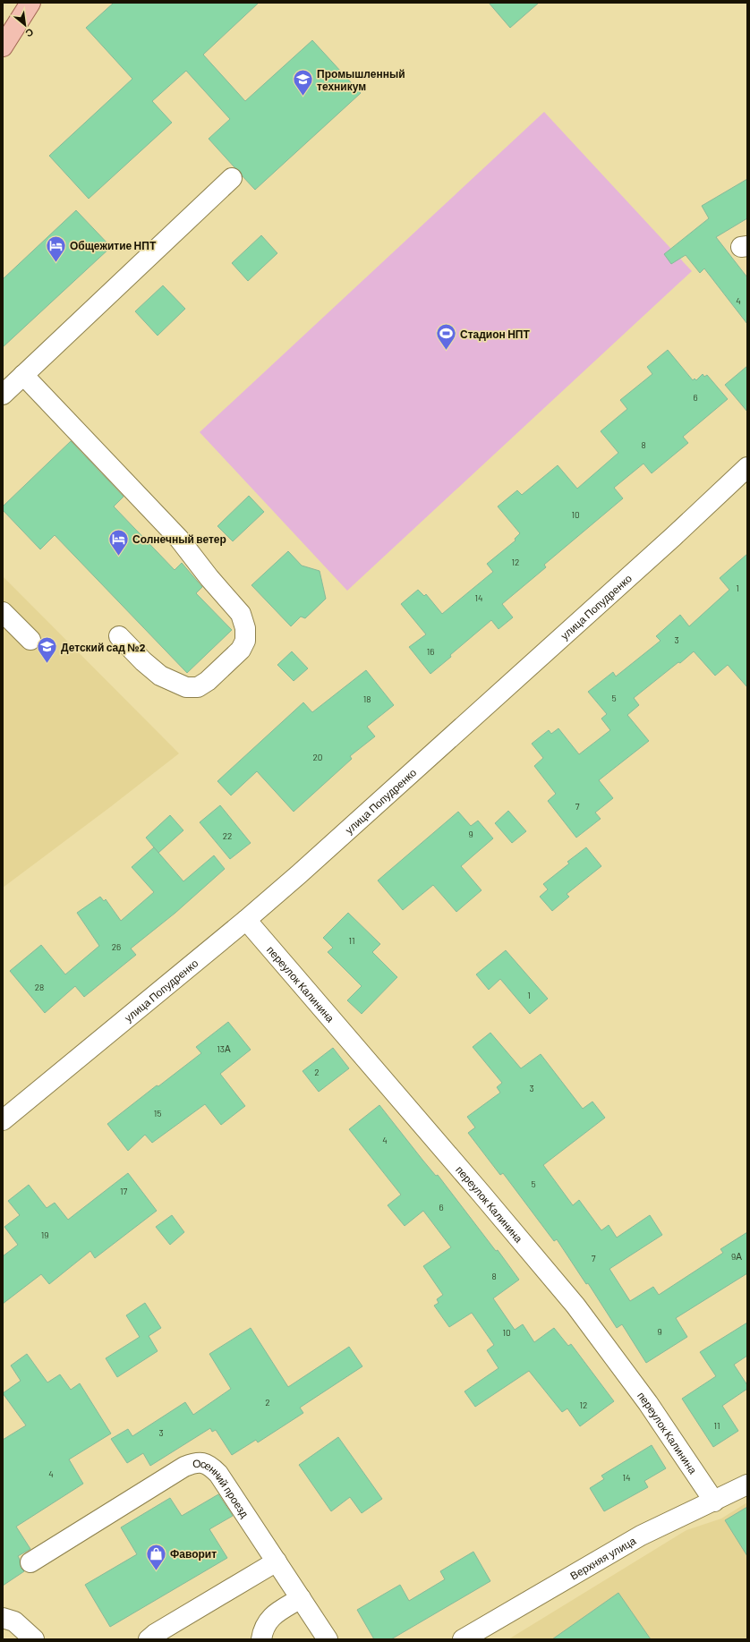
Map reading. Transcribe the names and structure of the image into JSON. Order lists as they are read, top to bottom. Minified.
{"streets":{"street":["улица Попудренко","переулок Калинина","Осенний проезд","Верхняя улица"]},"crossings":[["улица Попудренко","переулок Калинина"],["переулок Калинина","Верхняя улица"]],"places":{"school or university":["Промышленный техникум","Детский сад №2"],"hotel":["Общежитие НПТ","Солнечный ветер"],"sports":["Стадион НПТ"],"shop":["Фаворит"]},"house_numbers":["4","6","8","10","12","1","14","3","16","5","18","20","7","9","22","11","26","28","1","13А","2","3","15","4","5","17","6","19","9А","7","8","9","10","2","12","11","3","4","14"],"north":"bottom right"}
